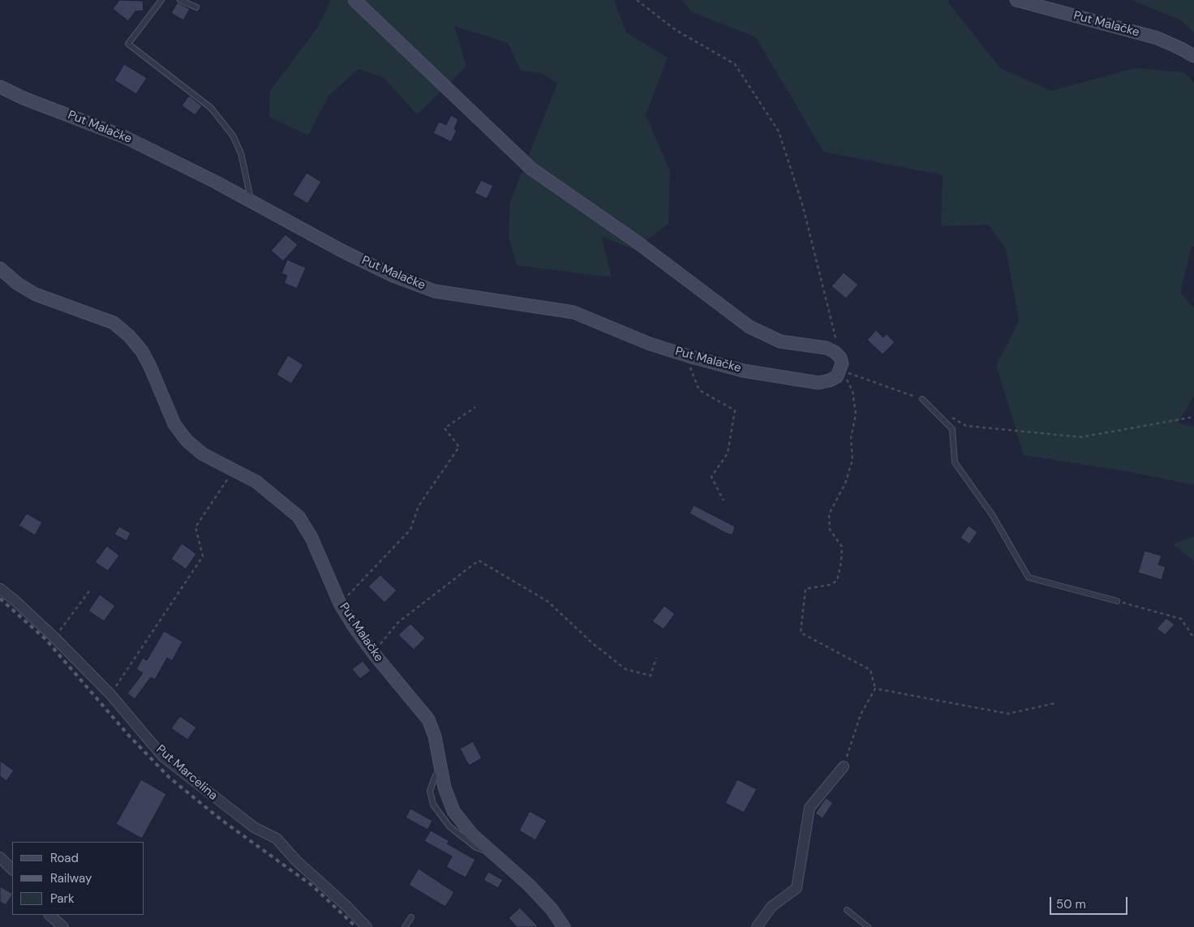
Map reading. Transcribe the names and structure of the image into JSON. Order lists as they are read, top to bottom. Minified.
{"streets":{"main road":["Put Malačke"],"street":["Put Marcelina"]},"legend":["Road","Railway","Park"],"scale_bar":"50 m"}
